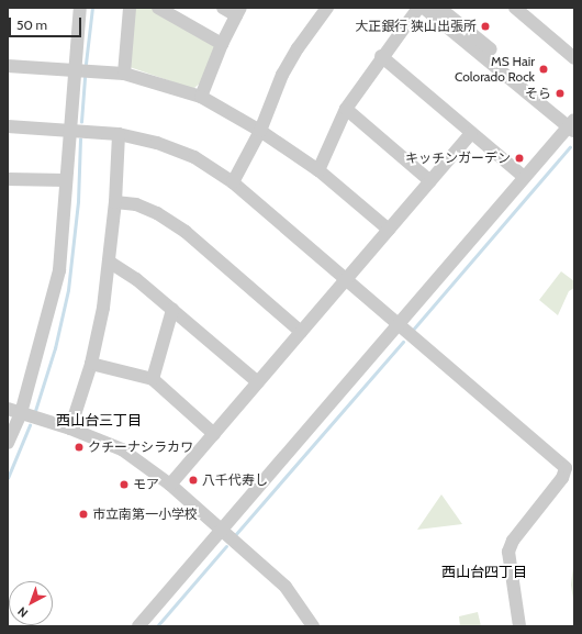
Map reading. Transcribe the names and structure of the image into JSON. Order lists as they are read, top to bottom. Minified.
{"districts":["西山台三丁目","西山台四丁目"],"places":["大正銀行 狭山出張所","MS Hair Colorado Rock","そら","キッチンガーデン","クチーナシラカワ","八千代寿し","モア","市立南第一小学校"],"scale_bar":"50 m","north":"bottom left"}
